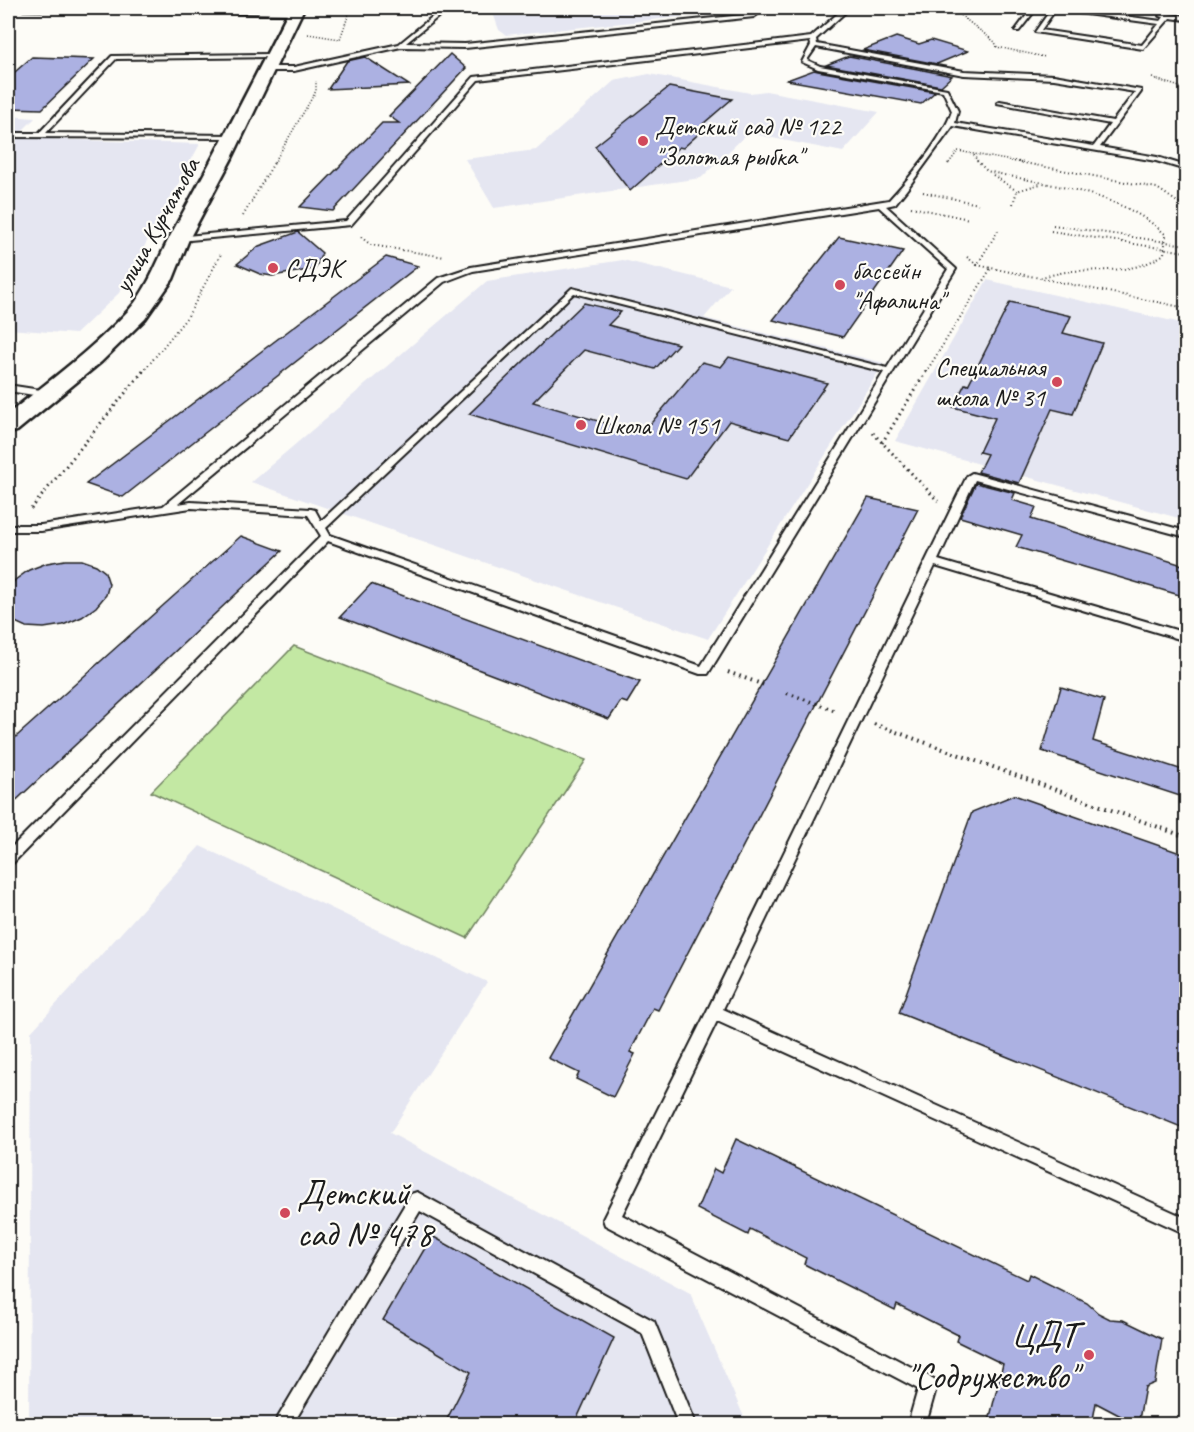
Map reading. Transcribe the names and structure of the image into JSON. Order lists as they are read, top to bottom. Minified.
{"streets":{"main road":["улица Курчатова"]},"places":["Детский сад № 122 \"Золотая рыбка\"","СДЭК","бассейн \"Афалина\"","Специальная школа № 31","Школа № 151","Детский сад № 478","ЦДТ \"Содружество\""]}
